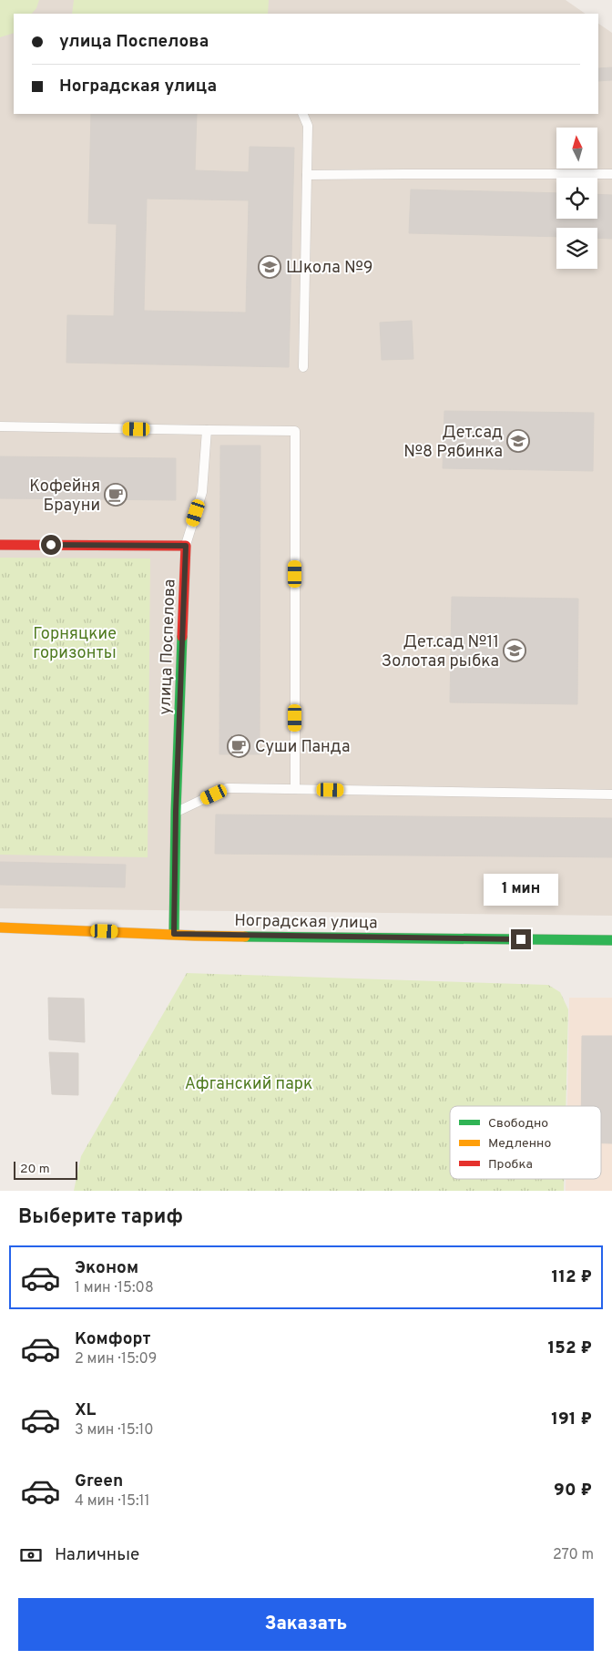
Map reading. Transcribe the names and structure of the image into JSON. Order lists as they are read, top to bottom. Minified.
{"streets":{"street":["улица Поспелова","Ноградская улица"]},"crossings":[["улица Поспелова","Ноградская улица"]],"parks":["Горняцкие горизонты","Афганский парк"],"places":{"school or university":["Школа №9","Дет.сад №8 Рябинка","Дет.сад №11 Золотая рыбка"],"cafe":["Кофейня Брауни","Суши Панда"]},"legend":["Свободно","Медленно","Пробка"],"scale_bar":"20 m","north":"top","page":{"banner":["улица Поспелова","Ноградская улица"],"bubble":"1 мин","scale":"20 m","heading":"Выберите тариф","list":[{"name":"Эконом","note":"1 мин · 15:08","value":"112 ₽"},{"name":"Комфорт","note":"2 мин · 15:09","value":"152 ₽"},{"name":"XL","note":"3 мин · 15:10","value":"191 ₽"},{"name":"Green","note":"4 мин · 15:11","value":"90 ₽"}],"pay":["Наличные","270 m"],"buttons":"Заказать"}}
